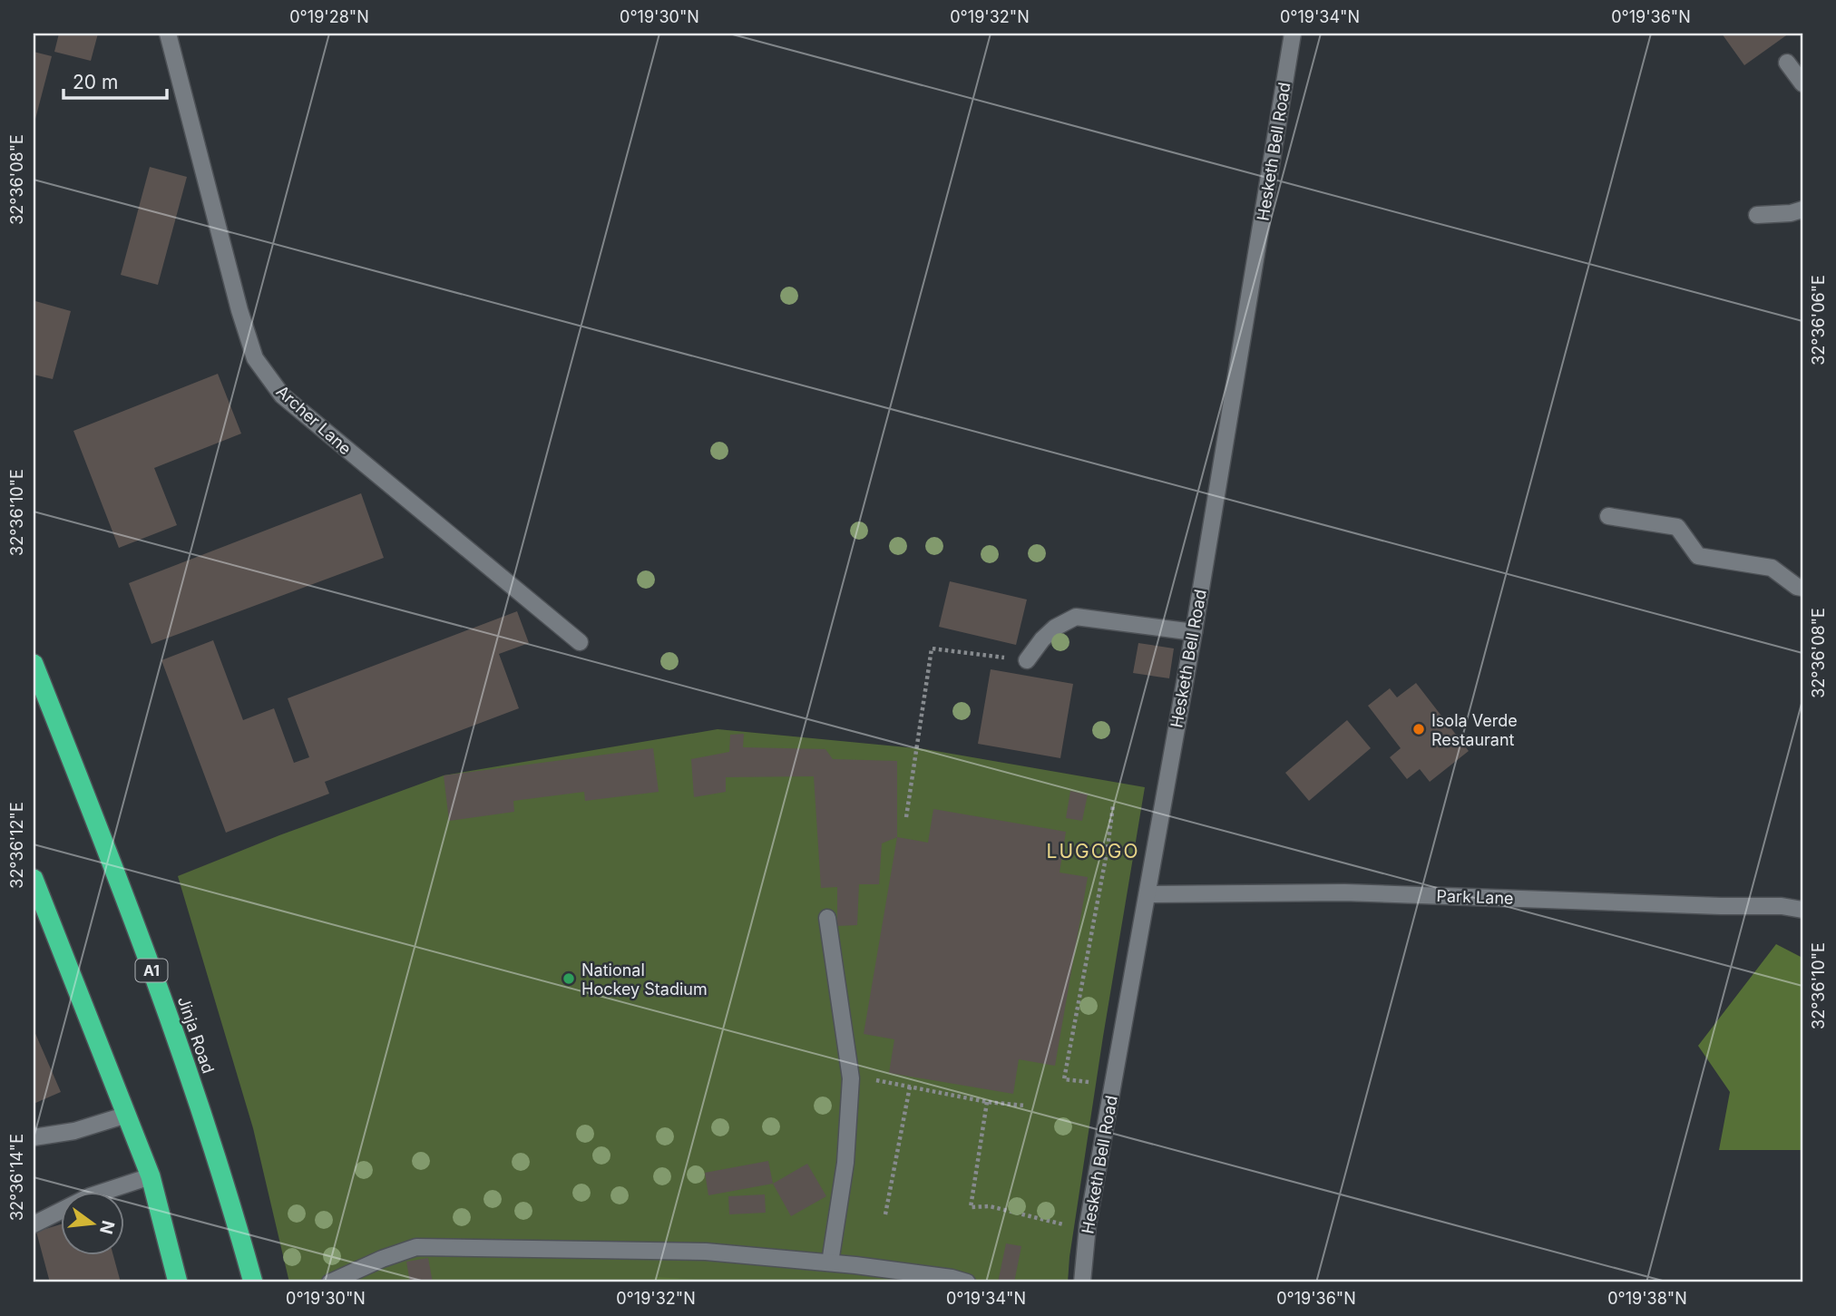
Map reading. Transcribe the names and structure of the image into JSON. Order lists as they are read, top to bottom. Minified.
{"streets":{"highway":["A1","Jinja Road"],"street":["Hesketh Bell Road","Archer Lane","Park Lane"]},"crossings":[["Hesketh Bell Road","Park Lane"]],"districts":["LUGOGO"],"places":["Isola Verde Restaurant","National Hockey Stadium"],"scale_bar":"20 m","north":"right","coordinates":["0°19'28\"N","0°19'30\"N","0°19'32\"N","0°19'34\"N","0°19'36\"N","32°36'08\"E","32°36'06\"E","32°36'10\"E","32°36'12\"E","32°36'14\"E","0°19'38\"N"]}
